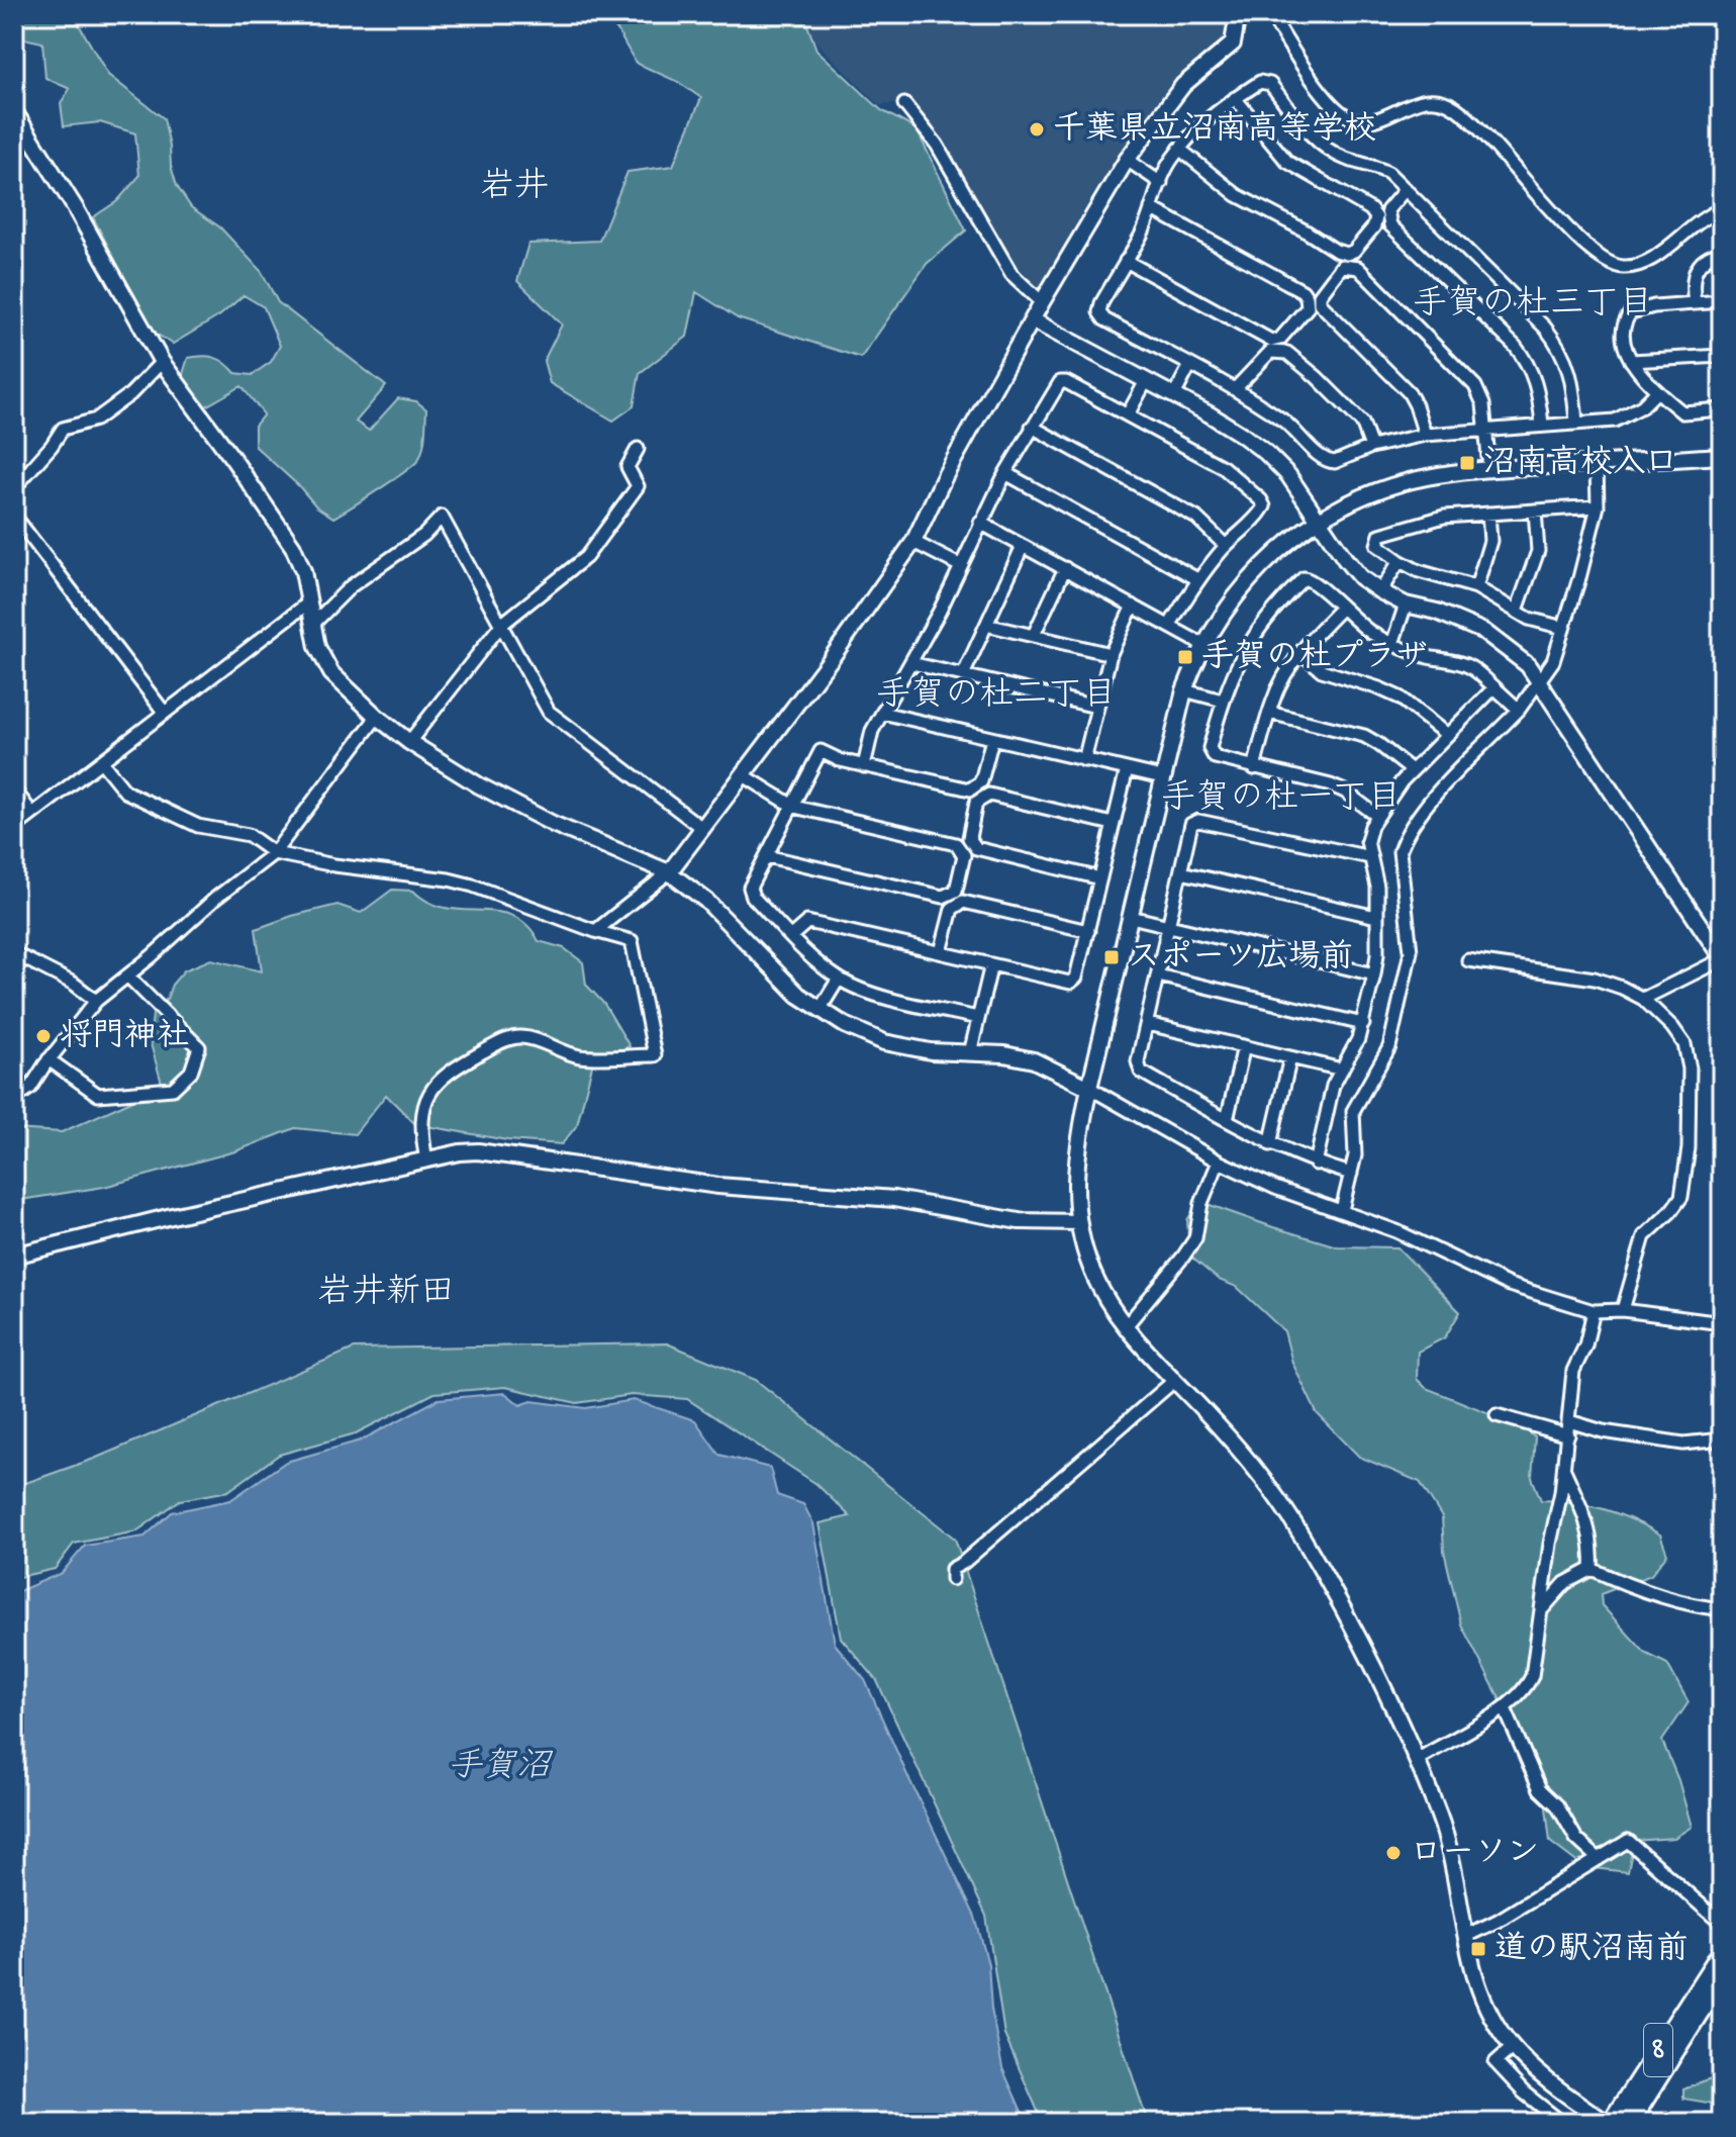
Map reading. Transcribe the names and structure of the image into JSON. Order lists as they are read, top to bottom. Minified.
{"streets":{"main road":["8"]},"districts":["岩井","手賀の杜三丁目","手賀の杜二丁目","手賀の杜一丁目","岩井新田"],"water":["手賀沼"],"places":{"other":["千葉県立沼南高等学校","将門神社","ローソン"],"transit":["沼南高校入口","手賀の杜プラザ","スポーツ広場前","道の駅沼南前"]}}
